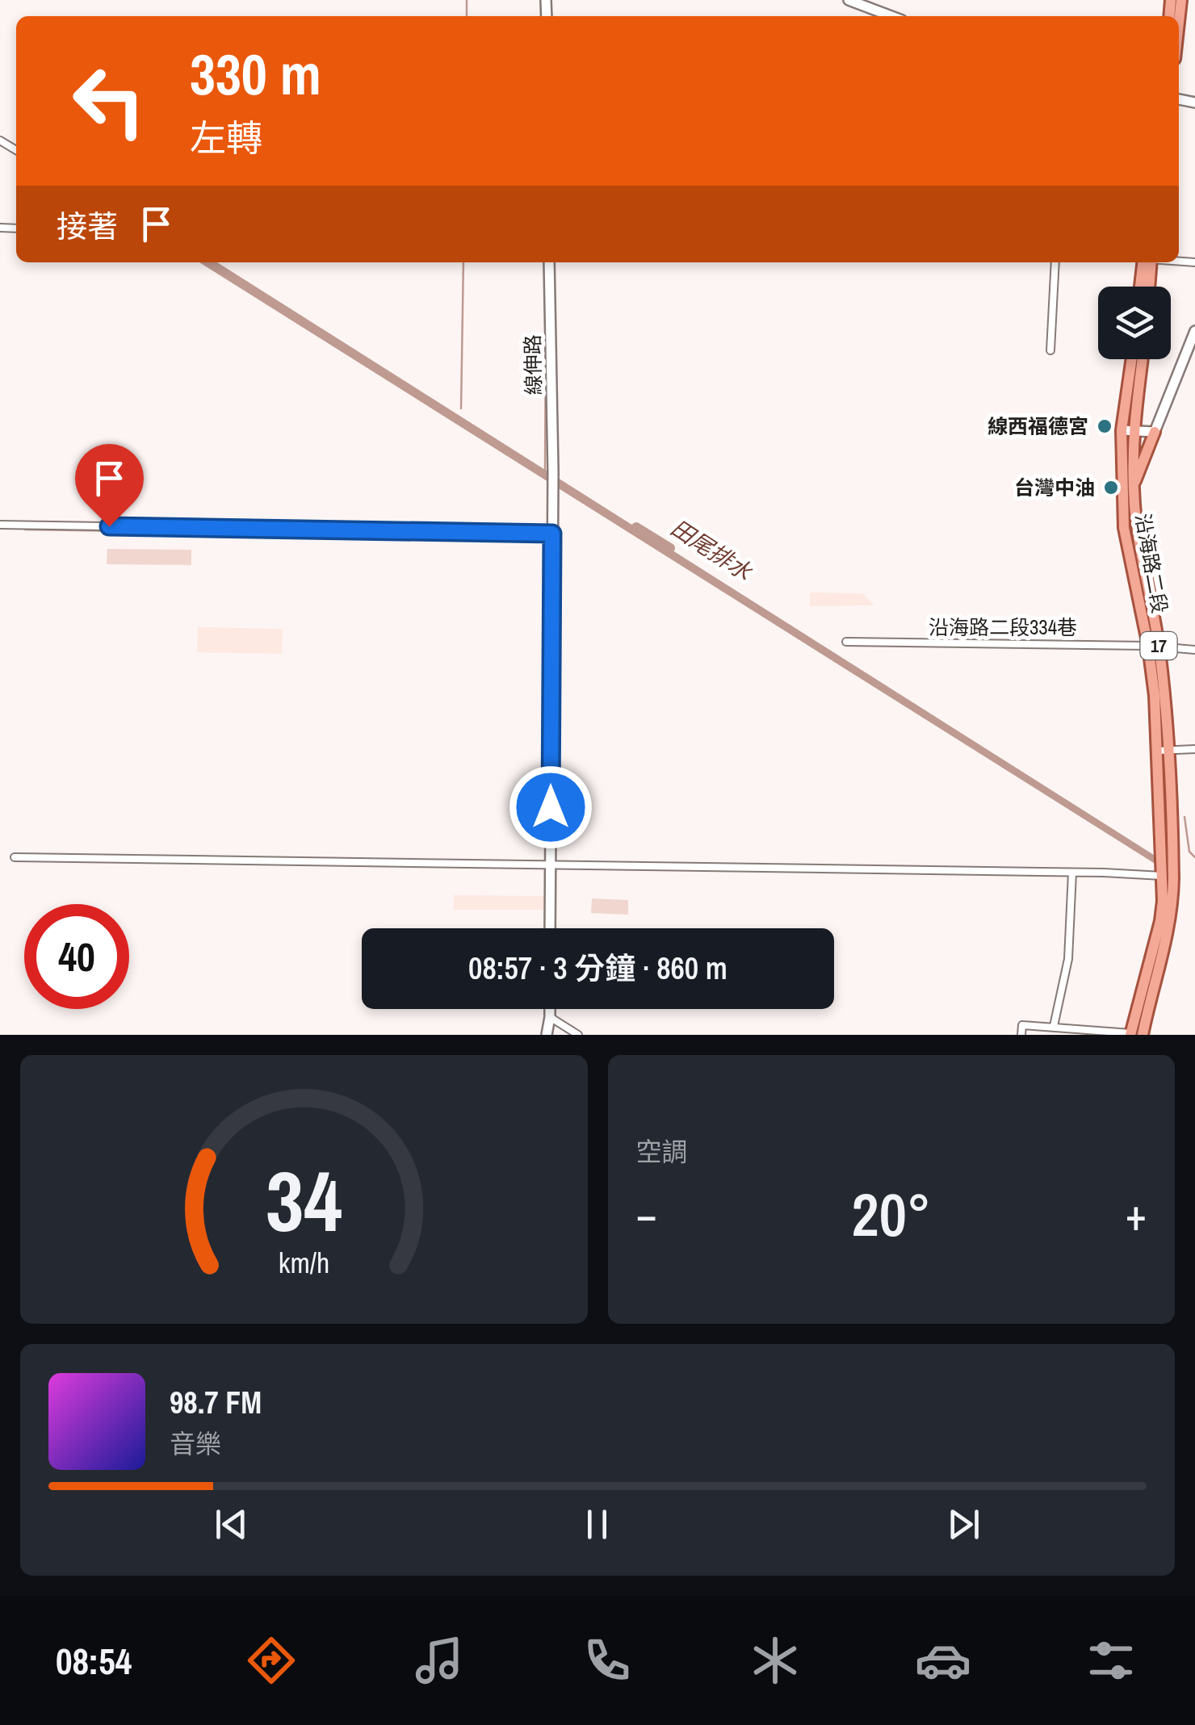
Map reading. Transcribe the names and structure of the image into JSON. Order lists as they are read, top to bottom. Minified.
{"streets":{"main road":["沿海路二段","17"],"street":["線伸路","沿海路二段334巷"]},"crossings":[["沿海路二段","沿海路二段334巷"],["沿海路二段","17"]],"water":["田尾排水"],"places":["線西福德宮","台灣中油"],"page":{"turn":["330 m","左轉"],"then":"接著","limit":"40","trip":"08:57 · 3 分鐘 · 860 m","tile":"空調","heat":["−","20°","+"],"song":["98.7 FM","音樂"],"tabs":"08:54","gauge":["34","km/h"]}}
